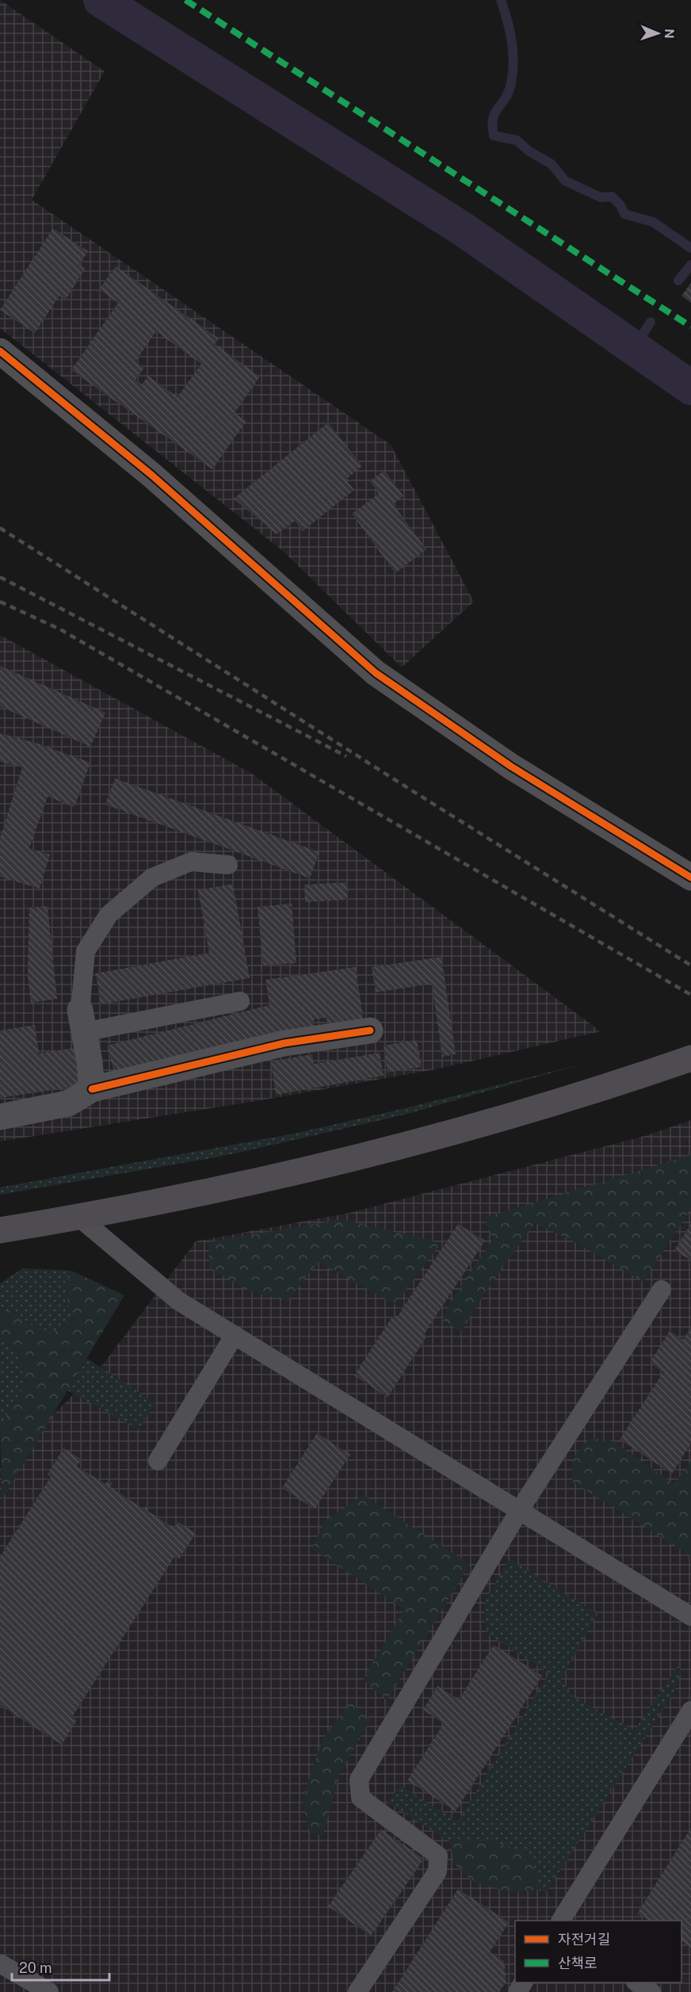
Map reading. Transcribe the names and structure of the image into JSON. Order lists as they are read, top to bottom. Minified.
{"legend":["자전거길","산책로"],"scale_bar":"20 m","north":"right"}
